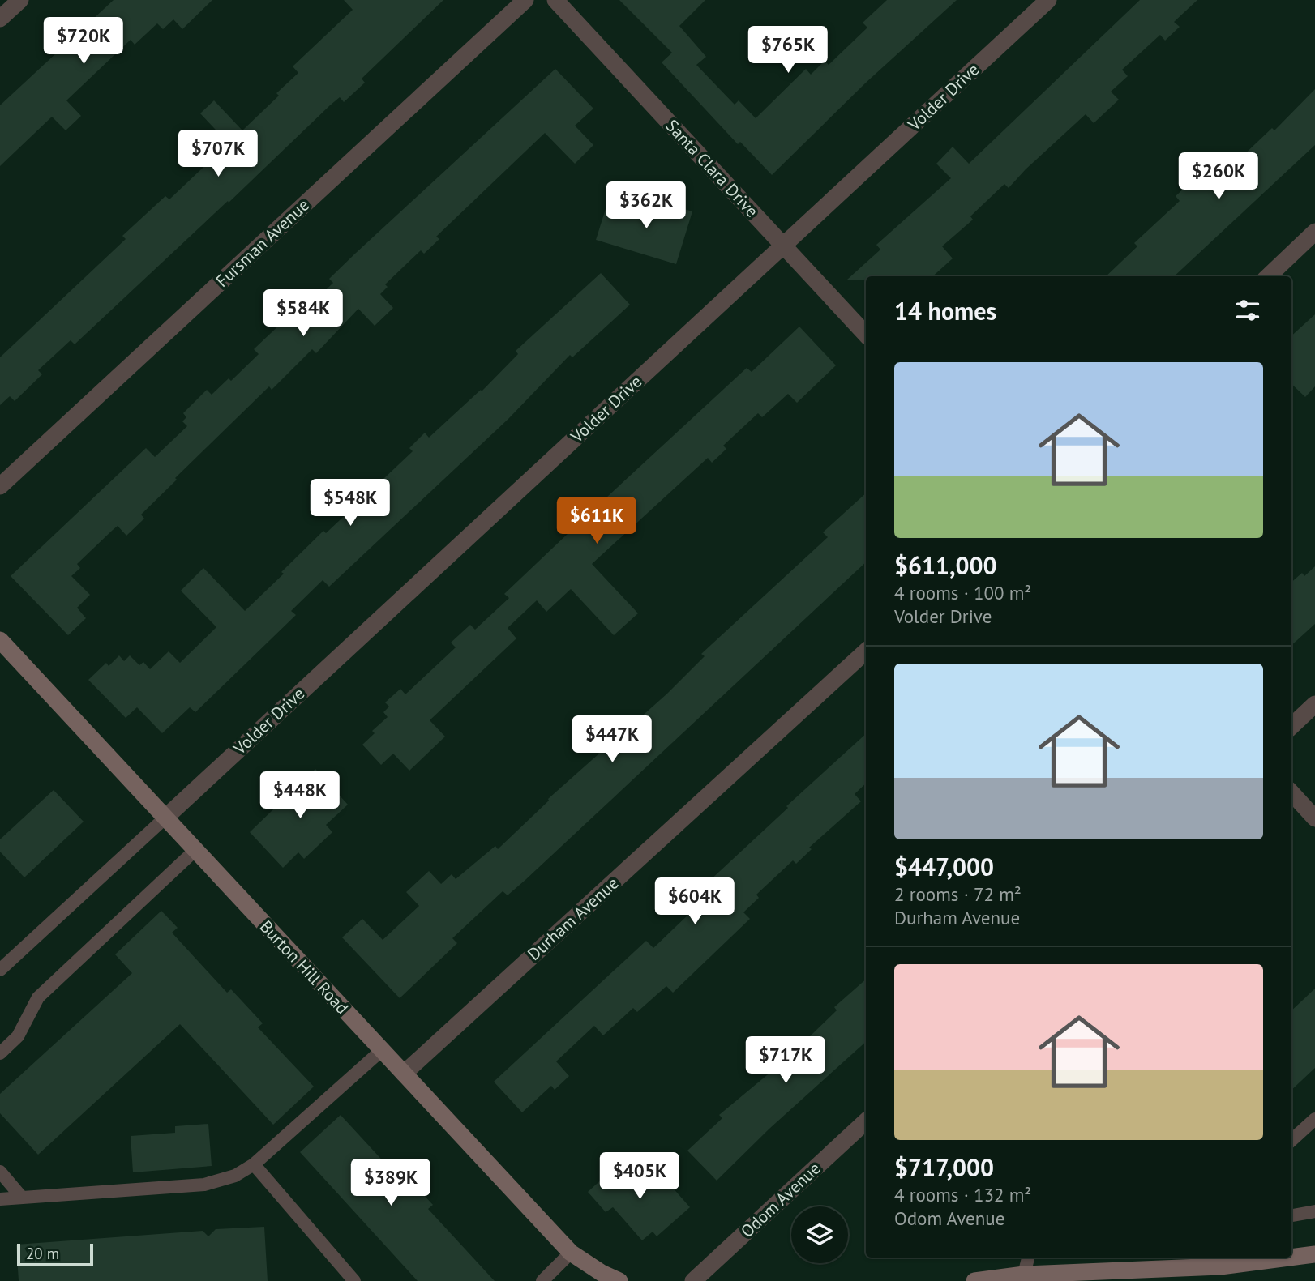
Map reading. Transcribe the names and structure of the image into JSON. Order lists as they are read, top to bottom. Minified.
{"streets":{"street":["Volder Drive","Santa Clara Drive","Fursman Avenue","Durham Avenue","Burton Hill Road","Odom Avenue"]},"crossings":[["Volder Drive","Santa Clara Drive"],["Volder Drive","Burton Hill Road"],["Durham Avenue","Burton Hill Road"]],"scale_bar":"20 m","page":{"price":["$720K","$765K","$707K","$260K","$362K","$584K","$548K","$611K","$447K","$448K","$604K","$717K","$405K","$389K"],"heading":"14 homes","list":[{"name":"$611,000","note":"4 rooms · 100 m² · Volder Drive"},{"name":"$447,000","note":"2 rooms · 72 m² · Durham Avenue"},{"name":"$717,000","note":"4 rooms · 132 m² · Odom Avenue"}],"scale":"20 m"}}
